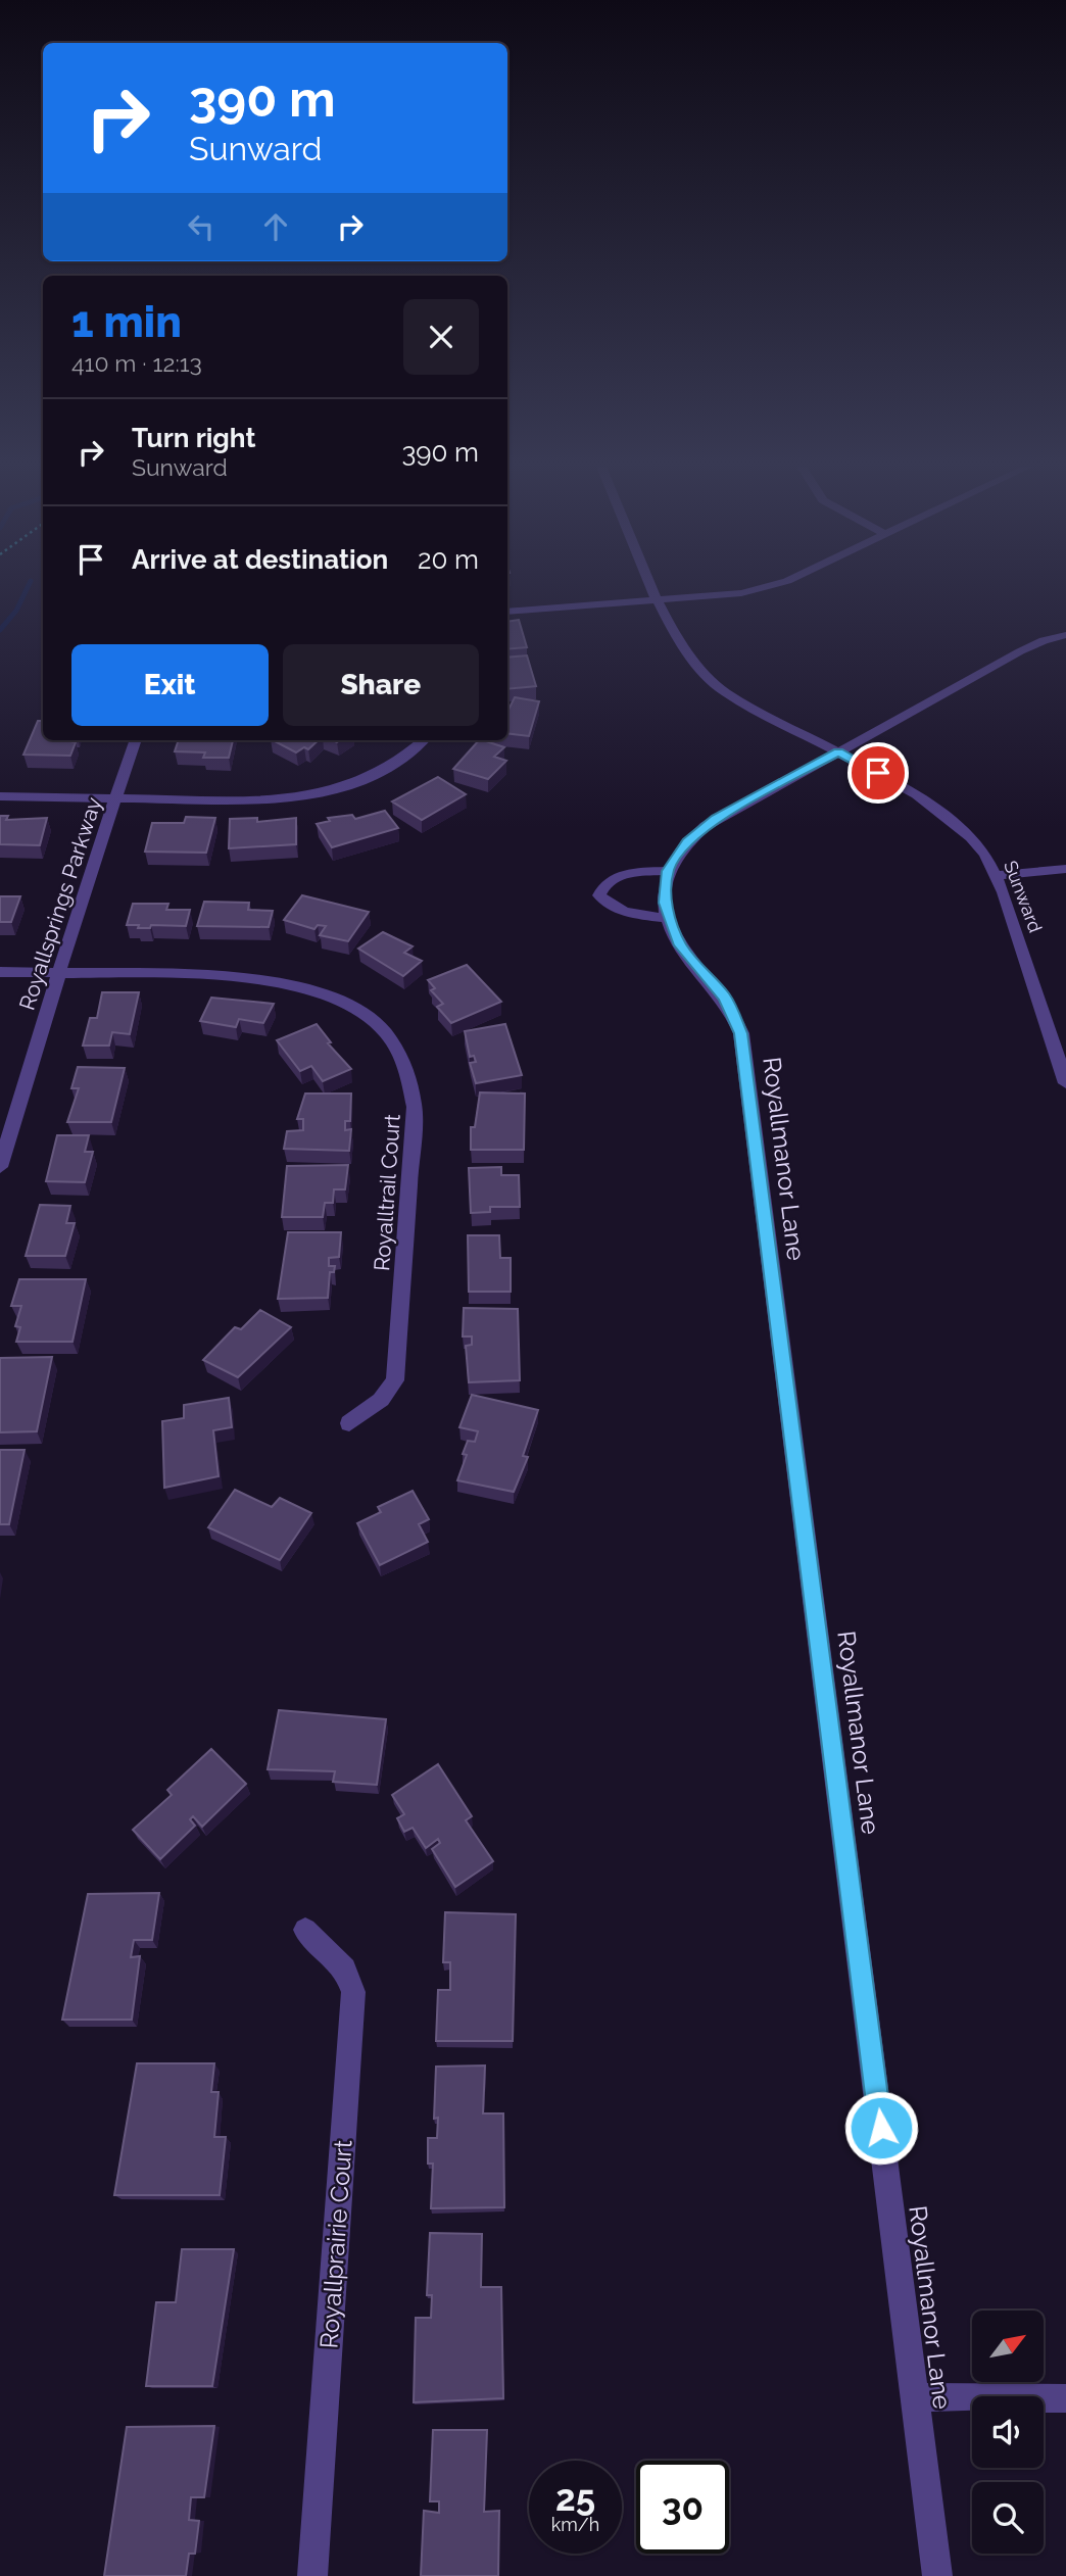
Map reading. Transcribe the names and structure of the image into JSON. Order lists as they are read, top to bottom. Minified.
{"streets":{"street":["Sunward","Royallsprings Parkway","Royallmanor Lane","Royalltrail Court","Royallprairie Court"]},"crossings":[["Royallsprings Parkway","Royalltrail Court"]],"north":"top right","page":{"turn":["390 m","Sunward"],"heading":["1 min","410 m · 12:13"],"list":[{"name":"Turn right","note":"Sunward","value":"390 m"},{"name":"Arrive at destination","value":"20 m"}],"buttons":["Exit","Share"],"speed":"25 km/h","limit":"30"}}
